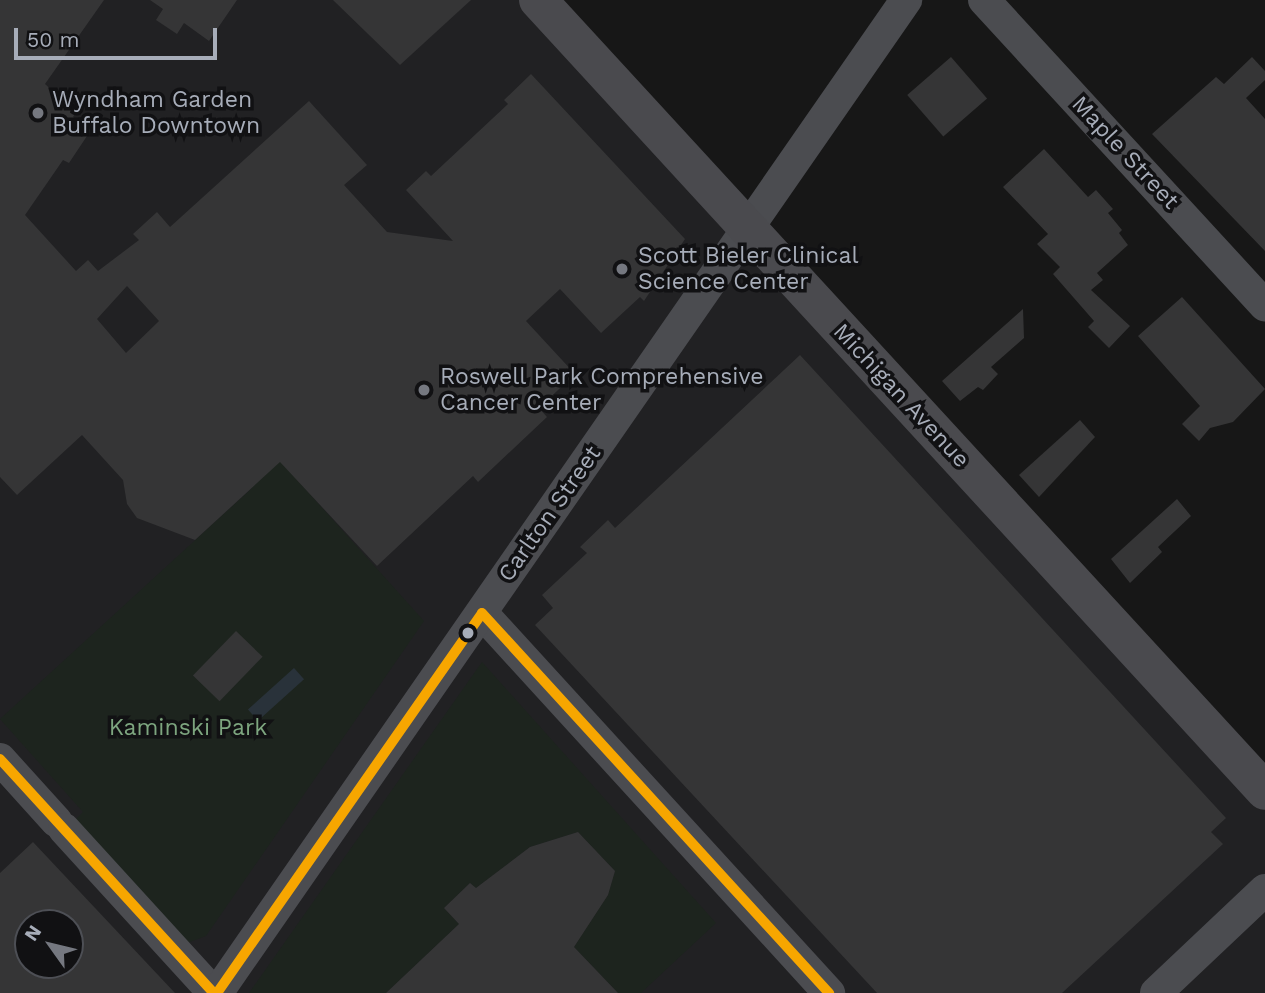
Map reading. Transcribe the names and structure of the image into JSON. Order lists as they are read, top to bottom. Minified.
{"streets":{"street":["Maple Street","Michigan Avenue","Carlton Street"]},"crossings":[["Michigan Avenue","Carlton Street"]],"parks":["Kaminski Park"],"places":["Wyndham Garden Buffalo Downtown","Scott Bieler Clinical Science Center","Roswell Park Comprehensive Cancer Center"],"scale_bar":"50 m","north":"top left"}
